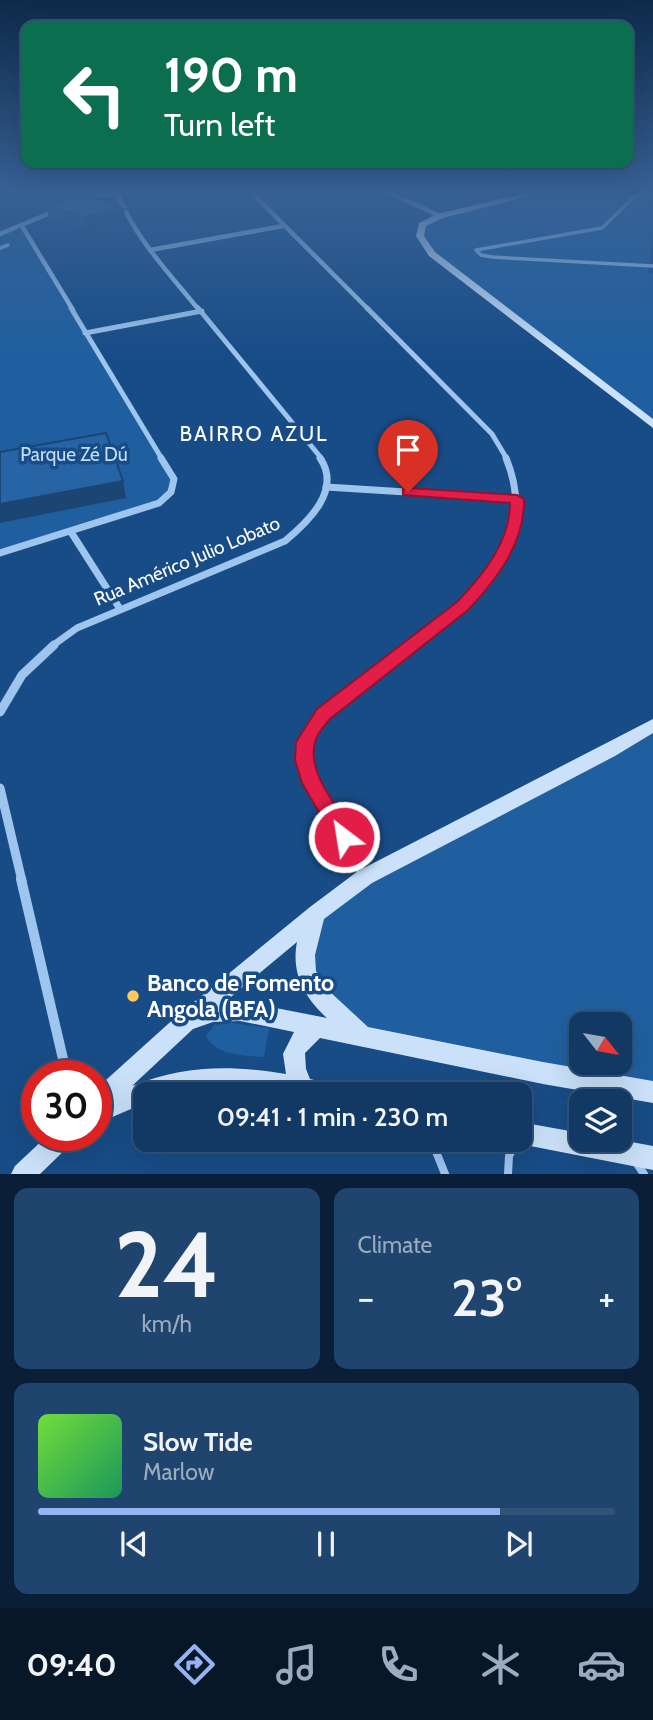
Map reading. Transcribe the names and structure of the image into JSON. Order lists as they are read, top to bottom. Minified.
{"streets":{"street":["Rua Américo Julio Lobato"]},"districts":["BAIRRO AZUL"],"parks":["Parque Zé Dú"],"places":["Banco de Fomento Angola (BFA)"],"north":"bottom right","page":{"turn":["190 m","Turn left"],"limit":"30","trip":"09:41 · 1 min · 230 m","tile":[["24","km/h"],"Climate"],"heat":["−","23°","+"],"song":["Slow Tide","Marlow"],"tabs":"09:40"}}
